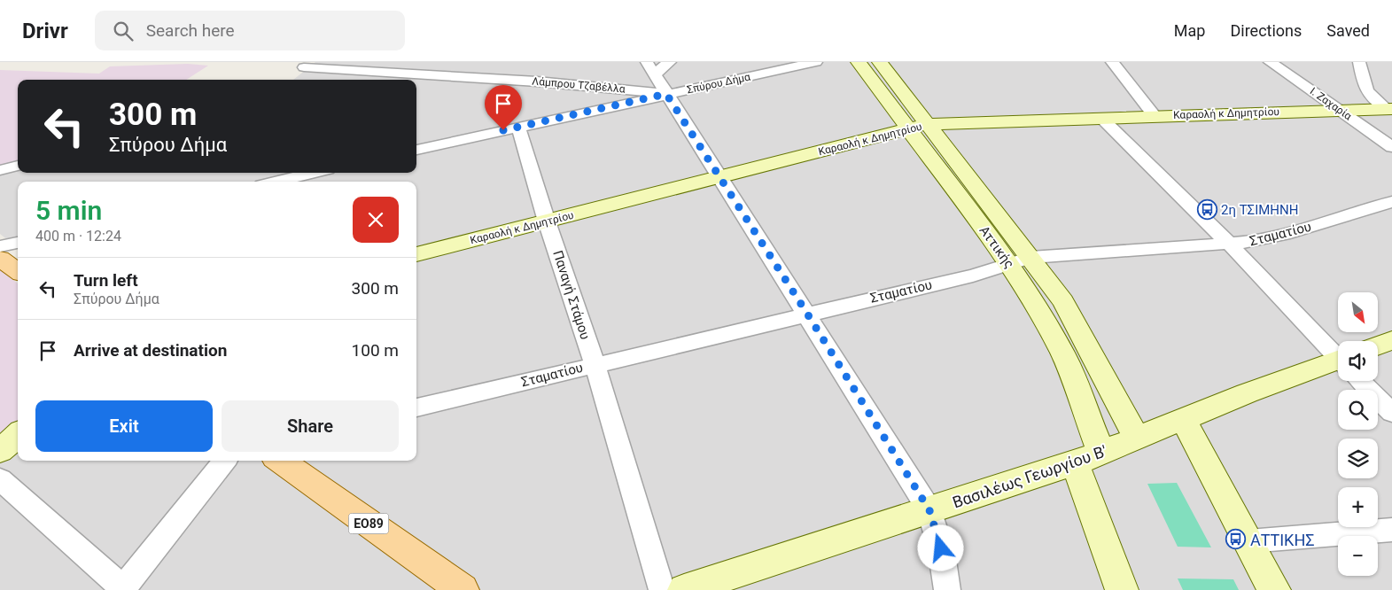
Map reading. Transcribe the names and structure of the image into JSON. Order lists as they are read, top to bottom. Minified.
{"streets":{"main road":["ΕΟ89"],"street":["Σπύρου Δήμα","Λάμπρου Τζαβέλλα","Ι. Ζαχαρία","Καραολή κ Δημητρίου","Σταματίου","Αττικής","Παναγή Στάμου","Βασιλέως Γεωργίου Β'"]},"crossings":[["Σπύρου Δήμα","Λάμπρου Τζαβέλλα"],["Σπύρου Δήμα","Παναγή Στάμου"],["Ι. Ζαχαρία","Καραολή κ Δημητρίου"],["Καραολή κ Δημητρίου","Αττικής"],["Καραολή κ Δημητρίου","Παναγή Στάμου"],["Σταματίου","Αττικής"],["Σταματίου","Παναγή Στάμου"],["Αττικής","Βασιλέως Γεωργίου Β'"]],"places":{"bus stop":["2η ΤΣΙΜΗΝΗ","ΑΤΤΙΚΗΣ"]},"north":"bottom right","page":{"header":"Drivr","search":"Search here","nav":["Map","Directions","Saved"],"turn":["300 m","Σπύρου Δήμα"],"heading":["5 min","400 m · 12:24"],"list":[{"name":"Turn left","note":"Σπύρου Δήμα","value":"300 m"},{"name":"Arrive at destination","value":"100 m"}],"map_buttons":["+","−"],"buttons":["Exit","Share"]}}
